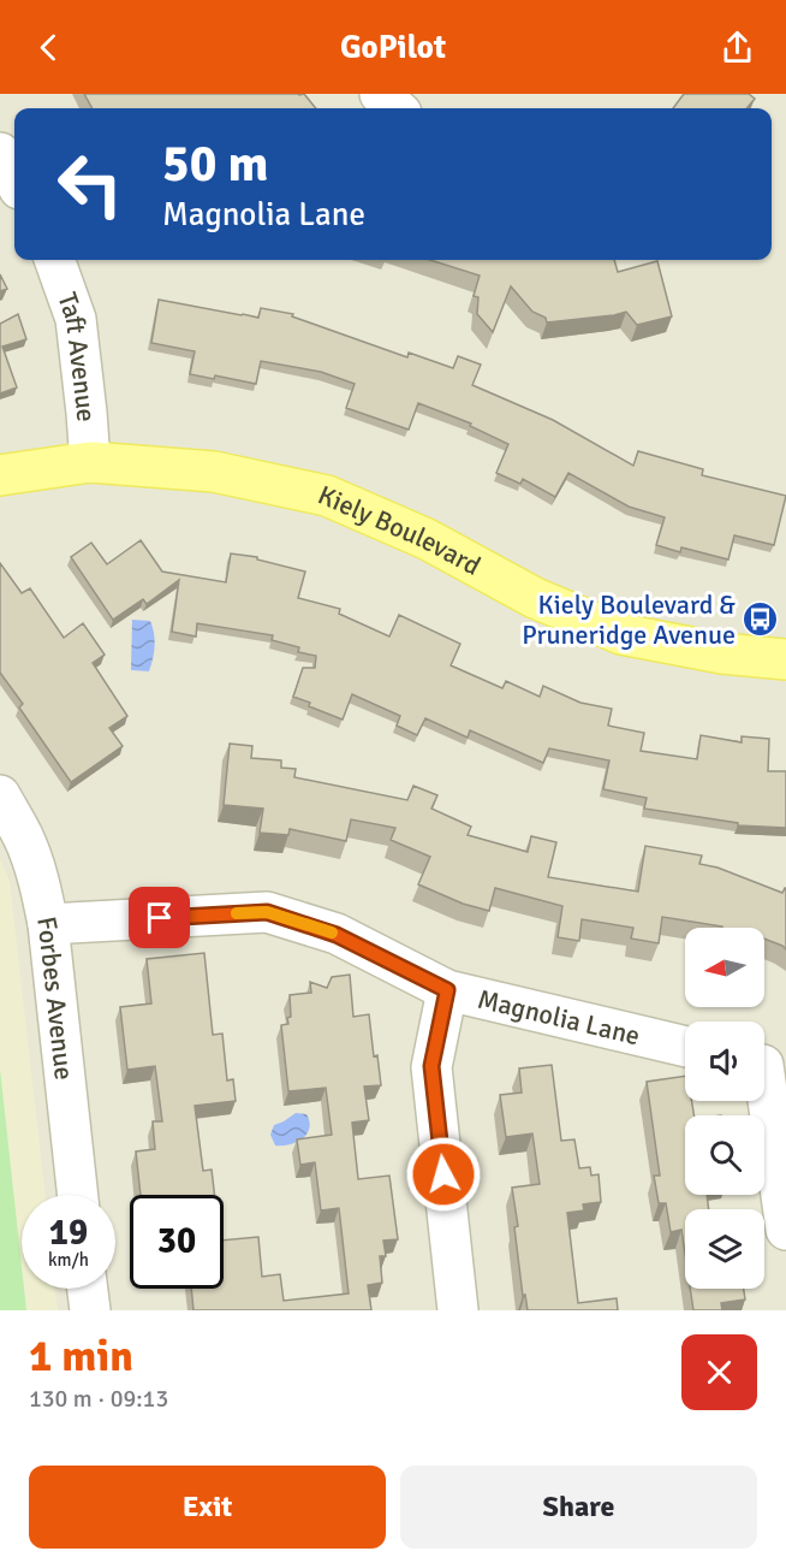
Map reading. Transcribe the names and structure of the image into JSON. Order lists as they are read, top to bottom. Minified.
{"streets":{"main road":["Kiely Boulevard"],"street":["Taft Avenue","Forbes Avenue","Magnolia Lane"]},"crossings":[["Taft Avenue","Kiely Boulevard"],["Forbes Avenue","Magnolia Lane"]],"places":{"bus stop":["Kiely Boulevard & Pruneridge Avenue"]},"north":"left","page":{"header":"GoPilot","turn":["50 m","Magnolia Lane"],"speed":"19 km/h","limit":"30","heading":["1 min","130 m · 09:13"],"buttons":["Exit","Share"]}}
